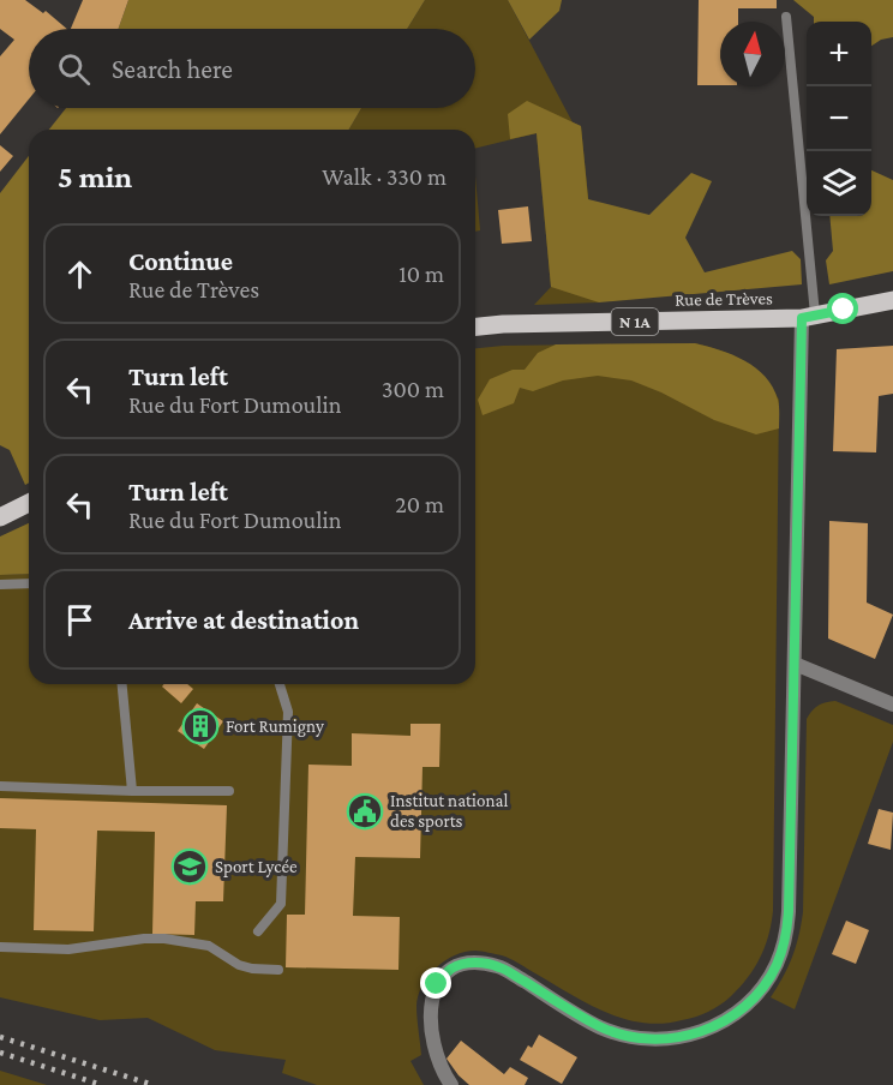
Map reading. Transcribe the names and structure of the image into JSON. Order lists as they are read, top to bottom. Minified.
{"streets":{"main road":["Rue de Trèves","N 1A"]},"places":{"building":["Fort Rumigny"],"public building":["Institut national des sports"],"school or university":["Sport Lycée"]},"north":"top","page":{"map_buttons":["+","−"],"search":"Search here","heading":["5 min","Walk · 330 m"],"list":[["Continue","Rue de Trèves","10 m"],["Turn left","Rue du Fort Dumoulin","300 m"],["Turn left","Rue du Fort Dumoulin","20 m"],"Arrive at destination"]}}
